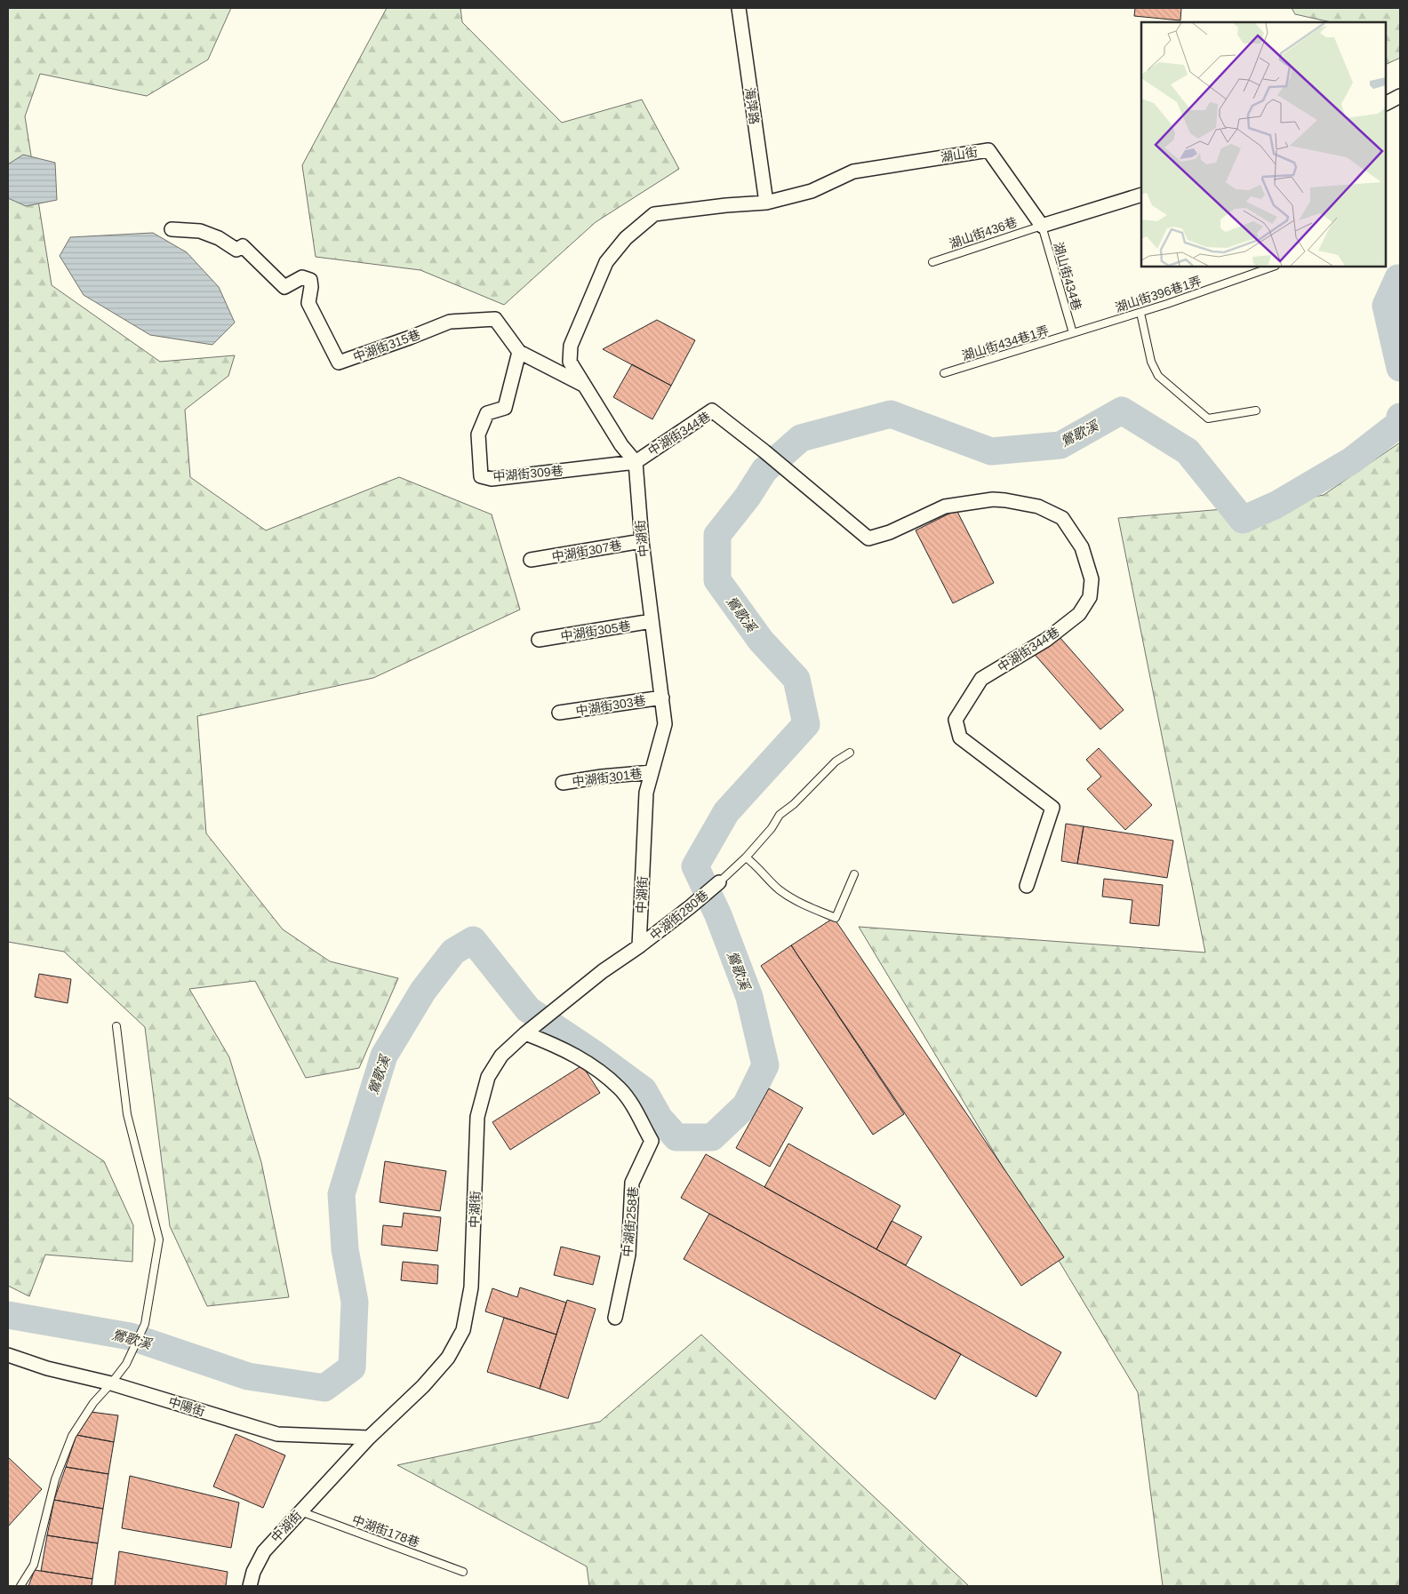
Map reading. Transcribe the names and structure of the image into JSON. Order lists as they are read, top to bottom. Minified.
{"streets":{"street":["海萍路","湖山街","中湖街315巷","中湖街344巷","中湖街309巷","中湖街","中湖街307巷","中湖街305巷","中湖街303巷","中湖街301巷","中湖街280巷","中湖街258巷","中陽街"],"lane":["湖山街436巷","湖山街434巷","湖山街396巷1弄","湖山街434巷1弄","中湖街178巷"]},"crossings":[["海萍路","湖山街"],["湖山街","湖山街436巷"],["湖山街","湖山街434巷"],["湖山街436巷","湖山街434巷"],["湖山街434巷","湖山街396巷1弄"],["湖山街434巷","湖山街434巷1弄"],["湖山街396巷1弄","湖山街434巷1弄"],["中湖街315巷","中湖街309巷"],["中湖街344巷","中湖街309巷"],["中湖街344巷","中湖街"],["中湖街309巷","中湖街"],["中湖街","中湖街307巷"],["中湖街","中湖街305巷"],["中湖街","中湖街303巷"],["中湖街","中湖街301巷"],["中湖街","中湖街280巷"],["中湖街","中湖街258巷"],["中湖街","中陽街"],["中湖街","中湖街178巷"]],"water":["鶯歌溪"]}
